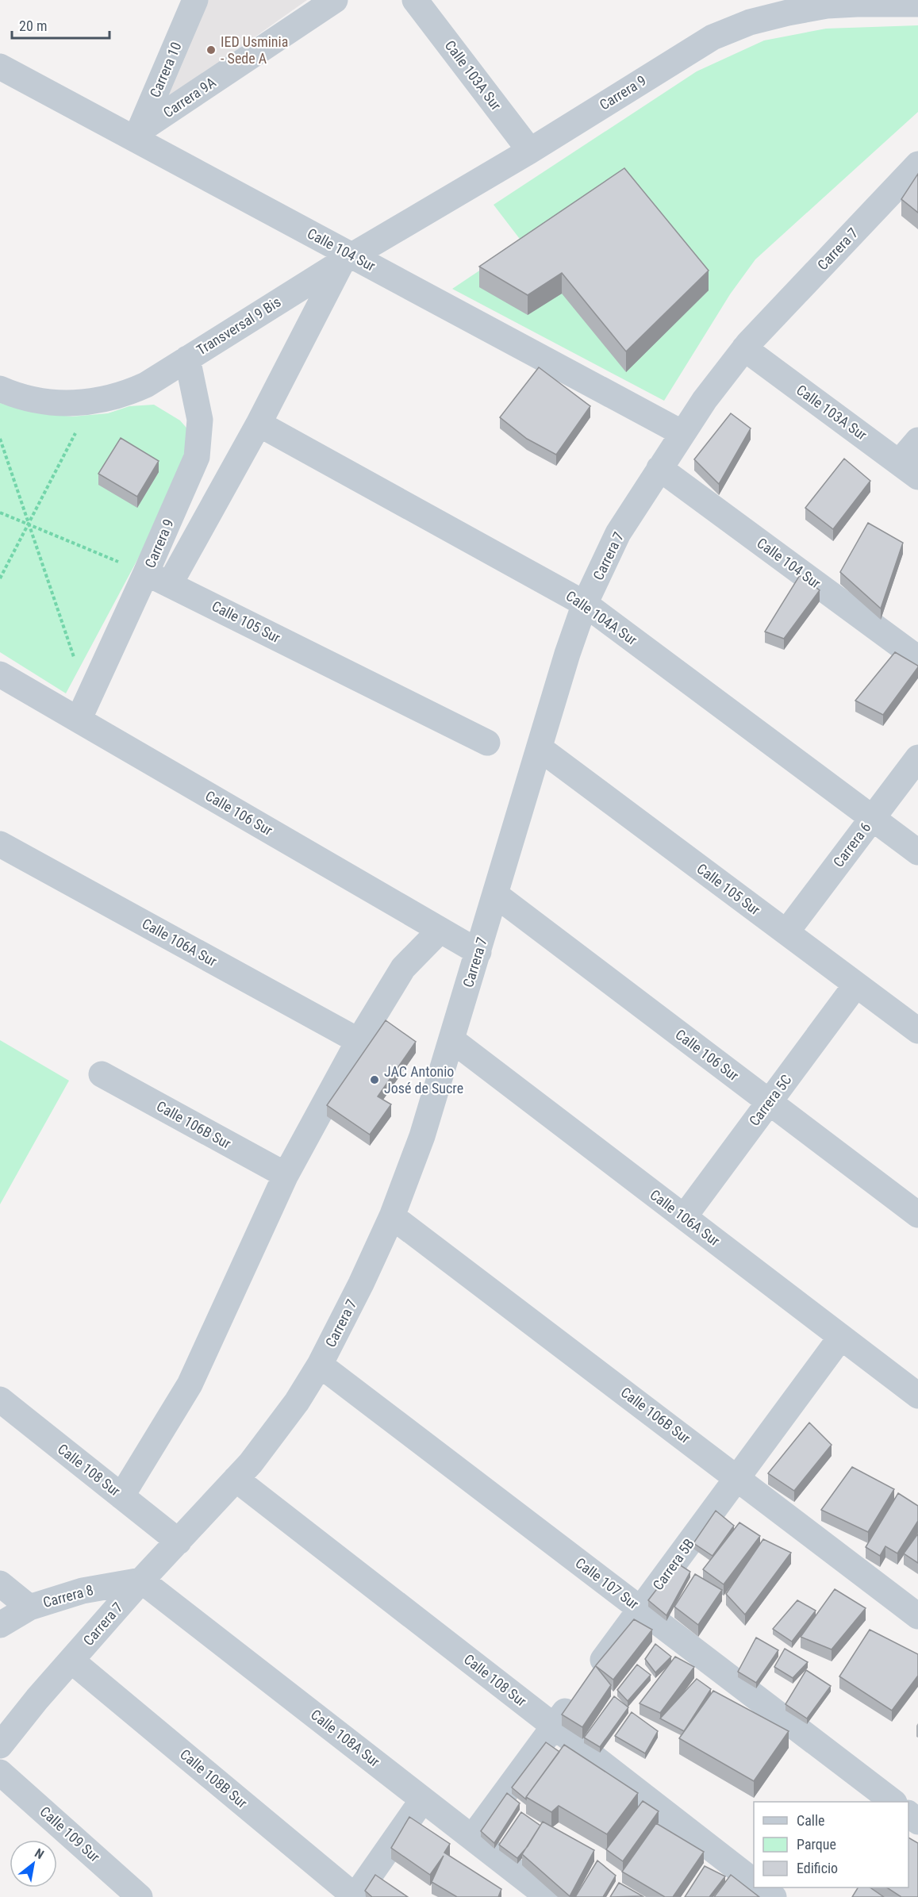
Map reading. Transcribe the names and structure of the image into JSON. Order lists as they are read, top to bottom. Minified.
{"streets":{"street":["Carrera 10","Calle 103A Sur","Carrera 9","Carrera 9A","Carrera 7","Calle 104 Sur","Transversal 9 Bis","Calle 104A Sur","Calle 105 Sur","Calle 106 Sur","Carrera 6","Calle 106A Sur","Carrera 5C","Calle 106B Sur","Calle 108 Sur","Carrera 5B","Calle 107 Sur","Carrera 8","Calle 108A Sur","Calle 108B Sur","Calle 109 Sur"]},"crossings":[["Carrera 10","Carrera 9A"],["Carrera 10","Calle 104 Sur"],["Calle 103A Sur","Carrera 9"],["Calle 103A Sur","Carrera 7"],["Carrera 9","Calle 104 Sur"],["Carrera 9","Transversal 9 Bis"],["Carrera 9","Calle 104A Sur"],["Carrera 9","Calle 105 Sur"],["Carrera 9","Calle 106 Sur"],["Carrera 9A","Calle 104 Sur"],["Carrera 7","Calle 104 Sur"],["Carrera 7","Calle 104A Sur"],["Carrera 7","Calle 105 Sur"],["Carrera 7","Calle 106 Sur"],["Carrera 7","Calle 106A Sur"],["Carrera 7","Calle 106B Sur"],["Carrera 7","Calle 108 Sur"],["Carrera 7","Calle 107 Sur"],["Carrera 7","Carrera 8"],["Carrera 7","Calle 108A Sur"],["Carrera 7","Calle 108B Sur"],["Calle 104 Sur","Transversal 9 Bis"],["Calle 104A Sur","Carrera 6"],["Calle 105 Sur","Carrera 6"],["Calle 105 Sur","Carrera 5C"],["Calle 106 Sur","Carrera 5C"],["Calle 106A Sur","Carrera 5C"],["Calle 106A Sur","Carrera 5B"],["Calle 106B Sur","Carrera 5B"],["Calle 108 Sur","Carrera 5B"],["Carrera 5B","Calle 107 Sur"],["Carrera 5B","Calle 108A Sur"],["Carrera 8","Calle 108A Sur"]],"places":["IED Usminia - Sede A","JAC Antonio José de Sucre"],"legend":["Calle","Parque","Edificio"],"scale_bar":"20 m","north":"top right"}
